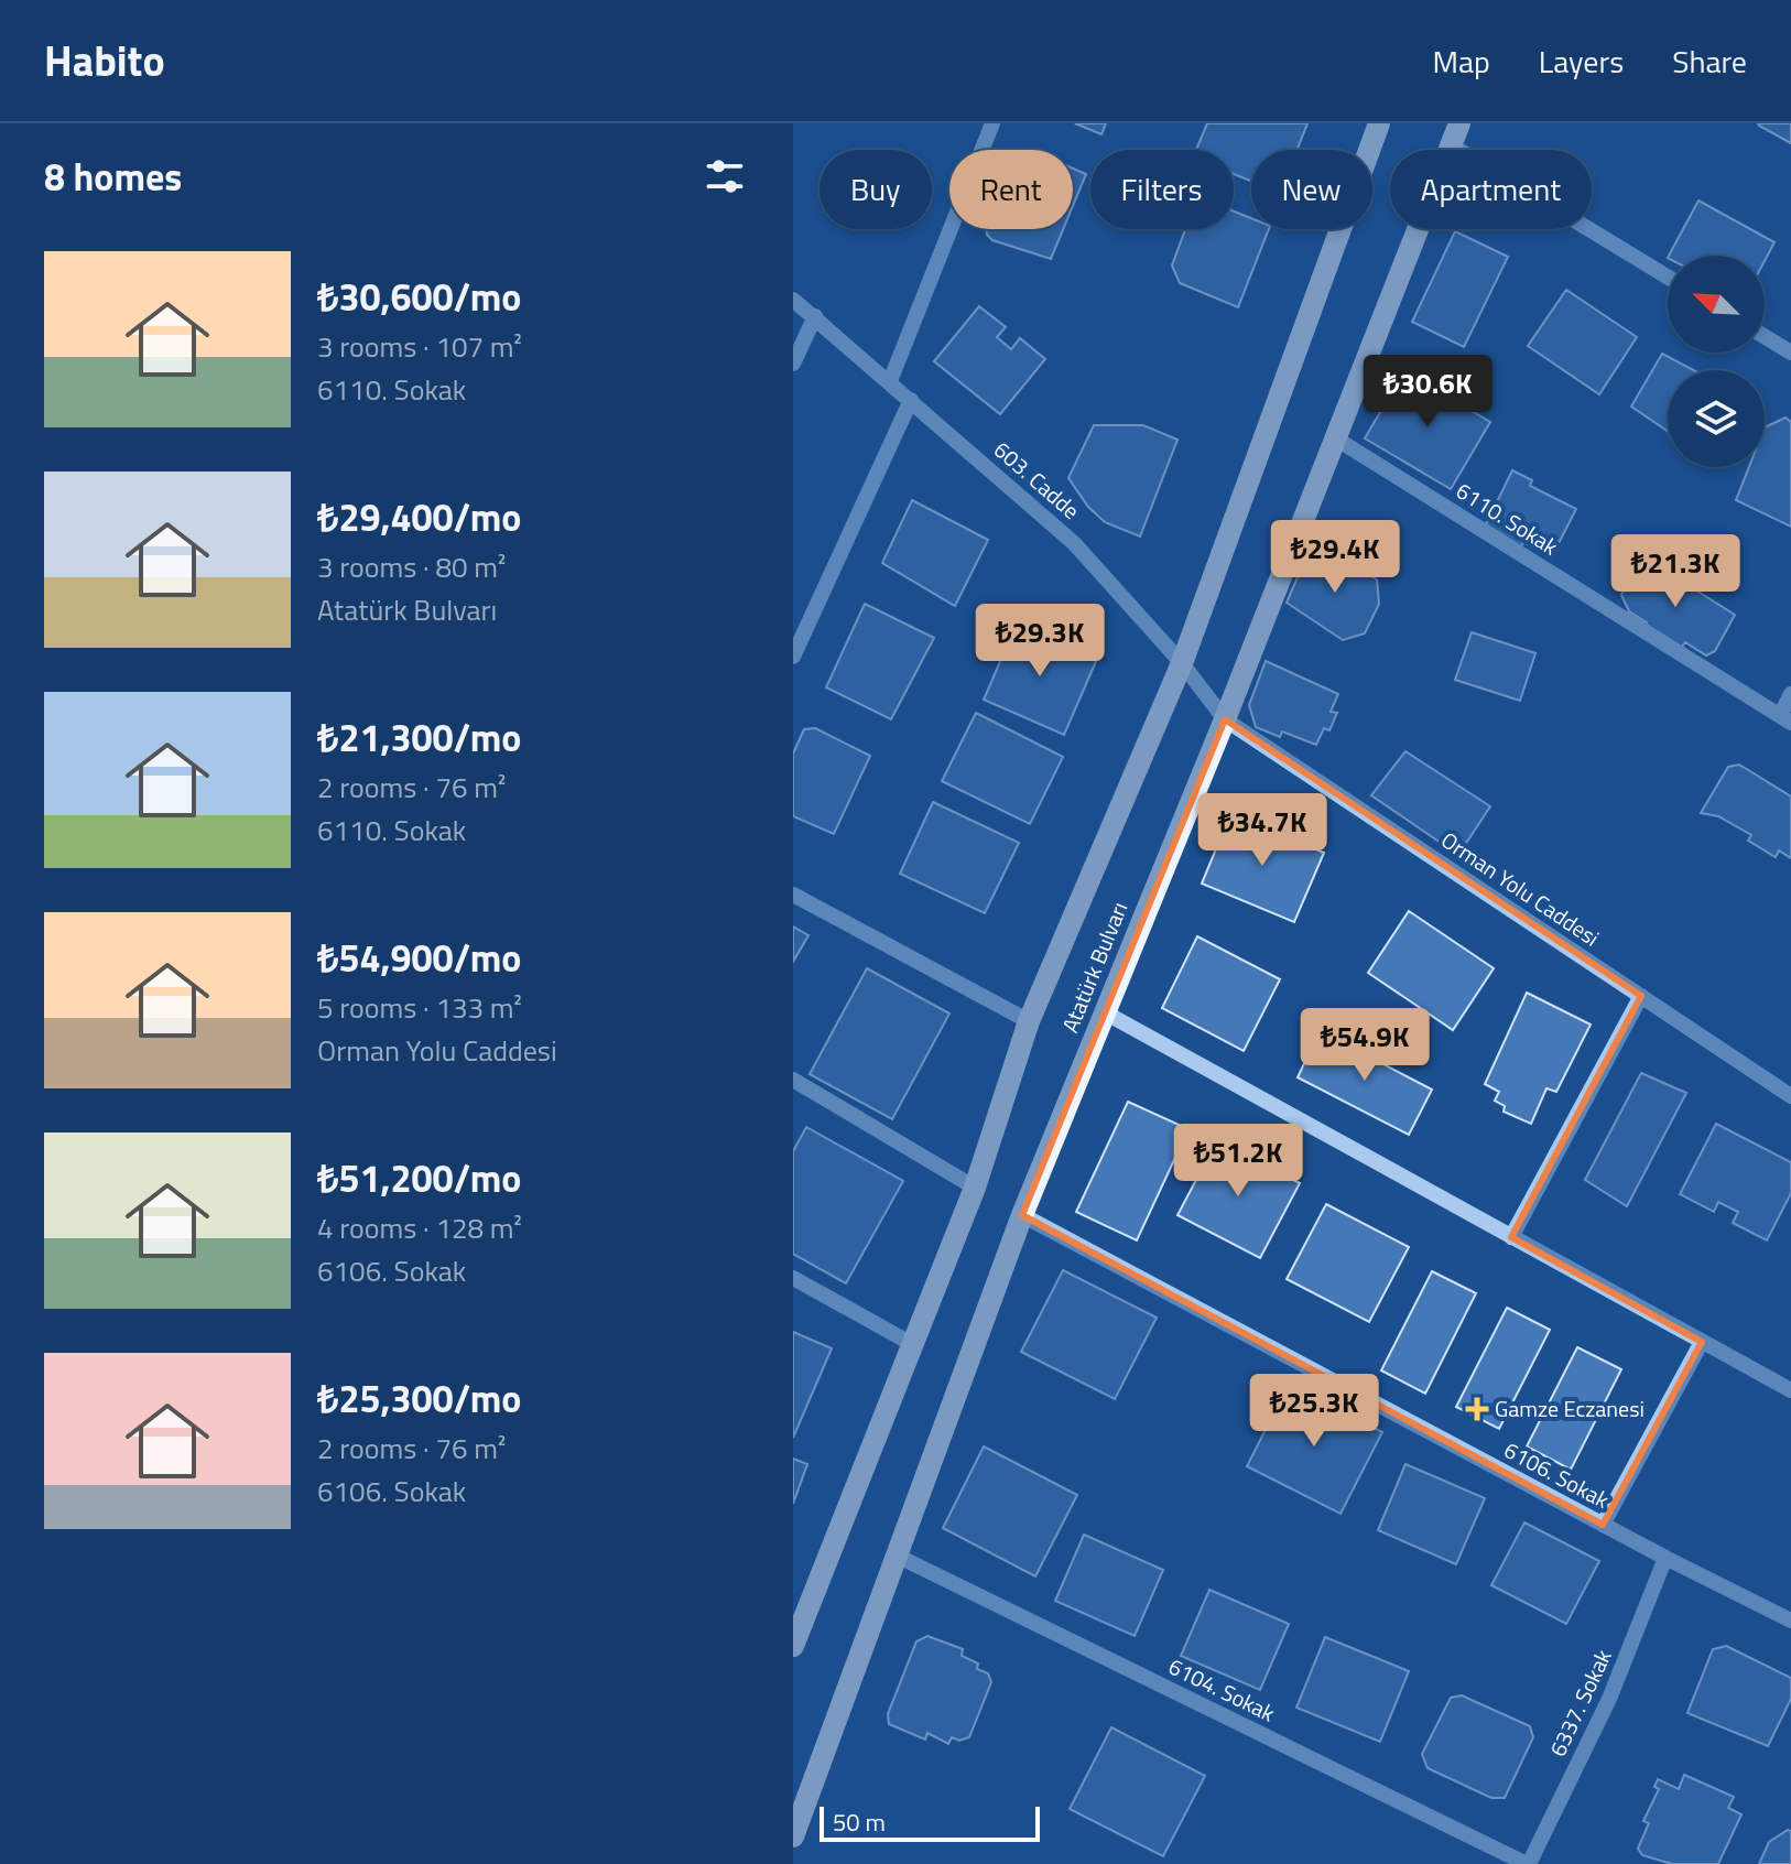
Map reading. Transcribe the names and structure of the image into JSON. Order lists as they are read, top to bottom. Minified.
{"streets":{"main road":["Atatürk Bulvarı"],"street":["603. Cadde","6110. Sokak","Orman Yolu Caddesi","6106. Sokak","6104. Sokak","6337. Sokak"]},"crossings":[["603. Cadde","Orman Yolu Caddesi"],["603. Cadde","Atatürk Bulvarı"],["6110. Sokak","Atatürk Bulvarı"],["Orman Yolu Caddesi","Atatürk Bulvarı"],["Atatürk Bulvarı","6106. Sokak"],["Atatürk Bulvarı","6104. Sokak"],["6106. Sokak","6337. Sokak"],["6104. Sokak","6337. Sokak"]],"places":{"health":["Gamze Eczanesi"]},"scale_bar":"50 m","north":"top left","page":{"header":"Habito","nav":["Map","Layers","Share"],"heading":"8 homes","chip":["Buy","Rent","Filters","New","Apartment"],"list":[{"name":"₺30,600/mo","note":"3 rooms · 107 m² · 6110. Sokak"},{"name":"₺29,400/mo","note":"3 rooms · 80 m² · Atatürk Bulvarı"},{"name":"₺21,300/mo","note":"2 rooms · 76 m² · 6110. Sokak"},{"name":"₺54,900/mo","note":"5 rooms · 133 m² · Orman Yolu Caddesi"},{"name":"₺51,200/mo","note":"4 rooms · 128 m² · 6106. Sokak"},{"name":"₺25,300/mo","note":"2 rooms · 76 m² · 6106. Sokak"}],"price":["₺30.6K","₺29.4K","₺21.3K","₺29.3K","₺34.7K","₺54.9K","₺51.2K","₺25.3K"],"scale":"50 m"}}
